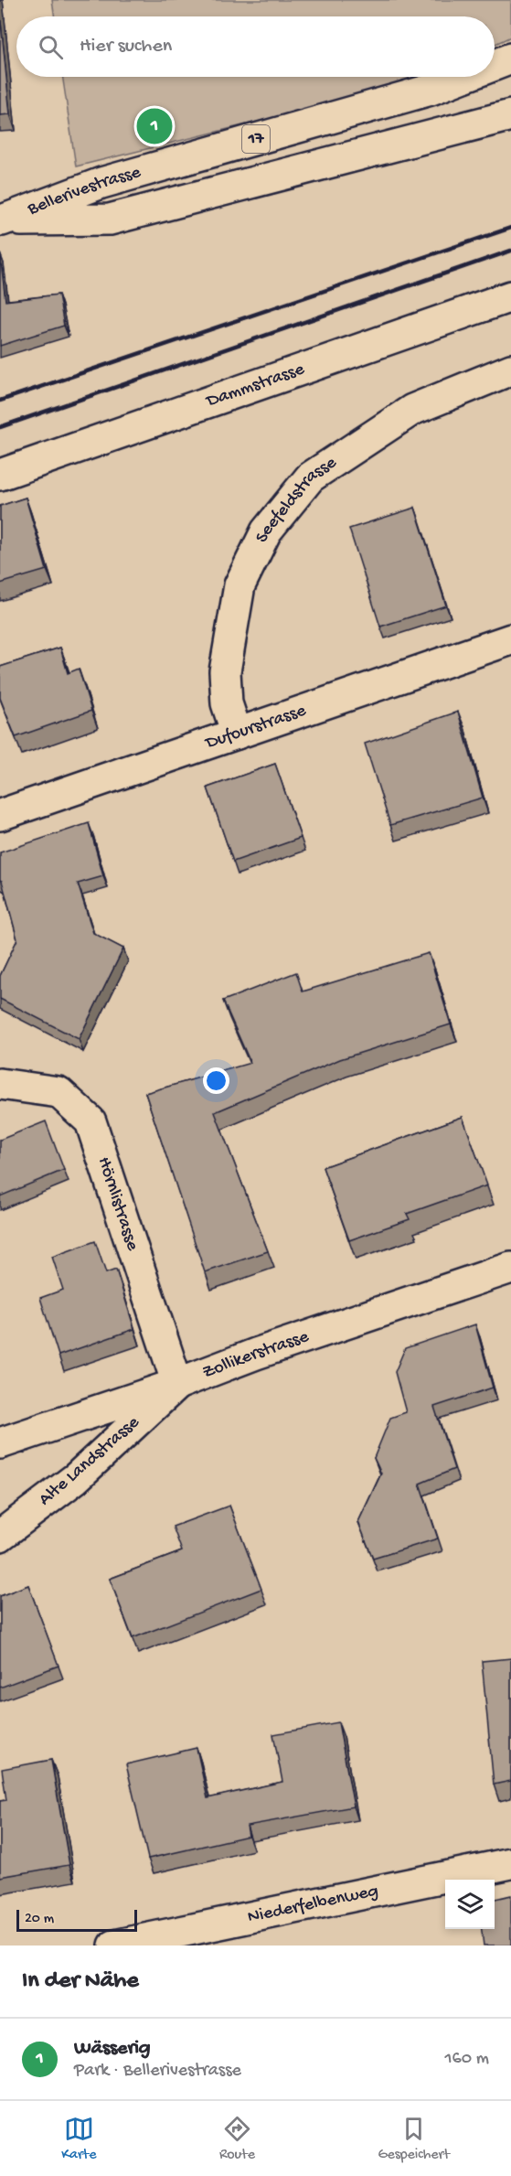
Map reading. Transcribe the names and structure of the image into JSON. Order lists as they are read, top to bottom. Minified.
{"streets":{"street":["17","Bellerivestrasse","Dammstrasse","Seefeldstrasse","Dufourstrasse","Hörnlistrasse","Zollikerstrasse","Alte Landstrasse","Niederfelbenweg"]},"crossings":[["Seefeldstrasse","Dufourstrasse"],["Hörnlistrasse","Zollikerstrasse"],["Hörnlistrasse","Alte Landstrasse"],["Zollikerstrasse","Alte Landstrasse"]],"scale_bar":"20 m","page":{"search":"Hier suchen","pins":"1","scale":"20 m","heading":"In der Nähe","list":[{"mark":"1","name":"Wässerig","note":"Park · Bellerivestrasse","value":"160 m"}],"nav":["Karte","Route","Gespeichert"]}}
